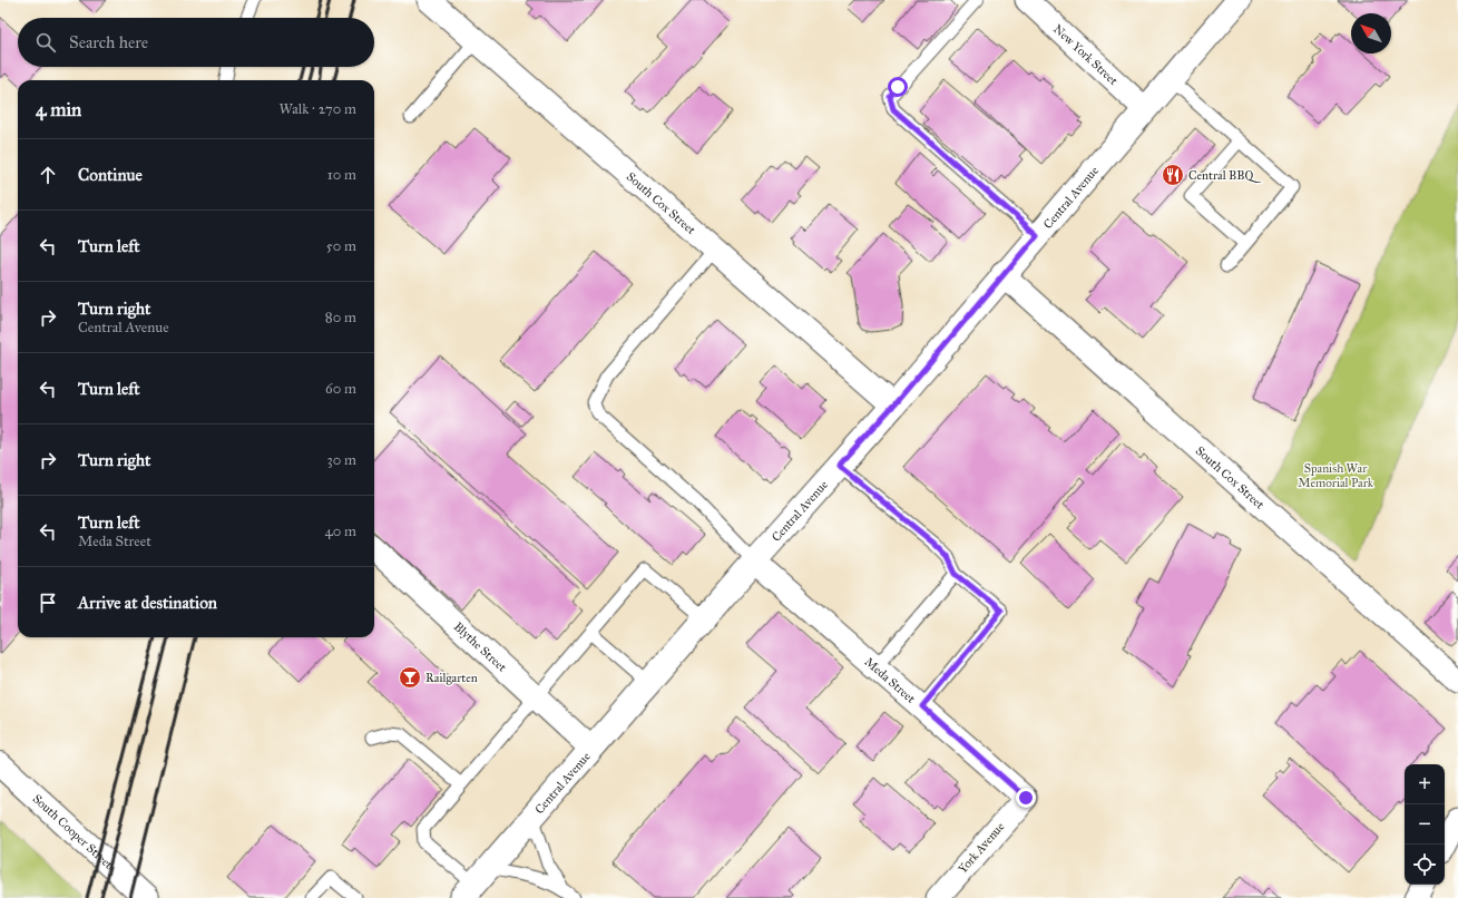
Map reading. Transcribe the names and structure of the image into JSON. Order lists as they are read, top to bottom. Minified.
{"streets":{"main road":["Central Avenue","South Cooper Street"],"street":["New York Street","South Cox Street","Blythe Street","Meda Street","York Avenue"]},"crossings":[["New York Street","Central Avenue"],["Central Avenue","South Cox Street"],["Central Avenue","Blythe Street"],["Central Avenue","Meda Street"],["Meda Street","York Avenue"]],"parks":["Spanish War Memorial Park"],"places":{"restaurant":["Central BBQ"],"bar":["Railgarten"]},"north":"top left","page":{"search":"Search here","heading":["4 min","Walk · 270 m"],"list":[["Continue","10 m"],["Turn left","50 m"],["Turn right","Central Avenue","80 m"],["Turn left","60 m"],["Turn right","30 m"],["Turn left","Meda Street","40 m"],"Arrive at destination"],"map_buttons":["+","−"]}}
